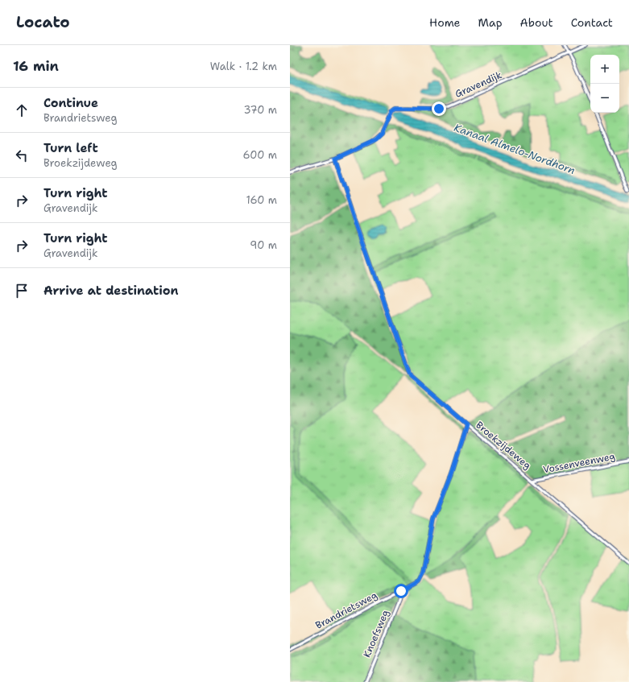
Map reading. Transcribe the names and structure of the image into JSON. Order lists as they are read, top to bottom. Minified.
{"streets":{"street":["Gravendijk","Broekzijdeweg","Vossenveenweg","Brandrietsweg","Knoefsweg"]},"crossings":[["Gravendijk","Broekzijdeweg"],["Broekzijdeweg","Vossenveenweg"],["Broekzijdeweg","Brandrietsweg"],["Brandrietsweg","Knoefsweg"]],"water":["Kanaal Almelo-Nordhorn"],"page":{"header":"Locato","nav":["Home","Map","About","Contact"],"heading":["16 min","Walk · 1.2 km"],"map_buttons":["+","−"],"list":[["Continue","Brandrietsweg","370 m"],["Turn left","Broekzijdeweg","600 m"],["Turn right","Gravendijk","160 m"],["Turn right","Gravendijk","90 m"],"Arrive at destination"]}}
